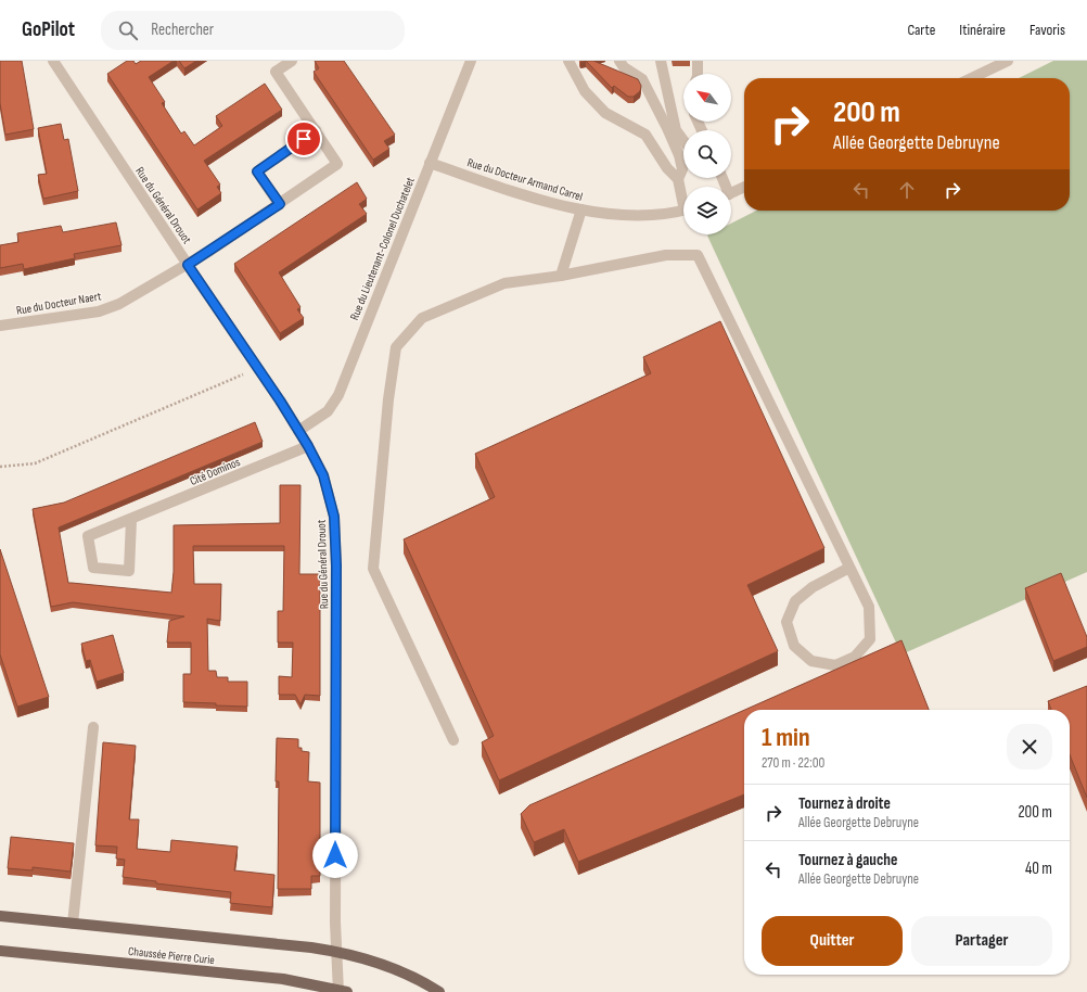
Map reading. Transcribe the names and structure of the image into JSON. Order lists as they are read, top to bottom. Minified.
{"streets":{"main road":["Chaussée Pierre Curie"],"street":["Rue du Docteur Armand Carrel","Rue du Général Drouot","Rue du Lieutenant-Colonel Duchatelet","Rue du Docteur Naert","Cité Dominos"]},"crossings":[["Rue du Docteur Armand Carrel","Rue du Lieutenant-Colonel Duchatelet"],["Rue du Général Drouot","Rue du Lieutenant-Colonel Duchatelet"],["Rue du Général Drouot","Rue du Docteur Naert"],["Rue du Général Drouot","Cité Dominos"],["Rue du Général Drouot","Chaussée Pierre Curie"]],"north":"top left","page":{"header":"GoPilot","search":"Rechercher","nav":["Carte","Itinéraire","Favoris"],"turn":["200 m","Allée Georgette Debruyne"],"heading":["1 min","270 m · 22:00"],"list":[{"name":"Tournez à droite","note":"Allée Georgette Debruyne","value":"200 m"},{"name":"Tournez à gauche","note":"Allée Georgette Debruyne","value":"40 m"}],"buttons":["Quitter","Partager"]}}
